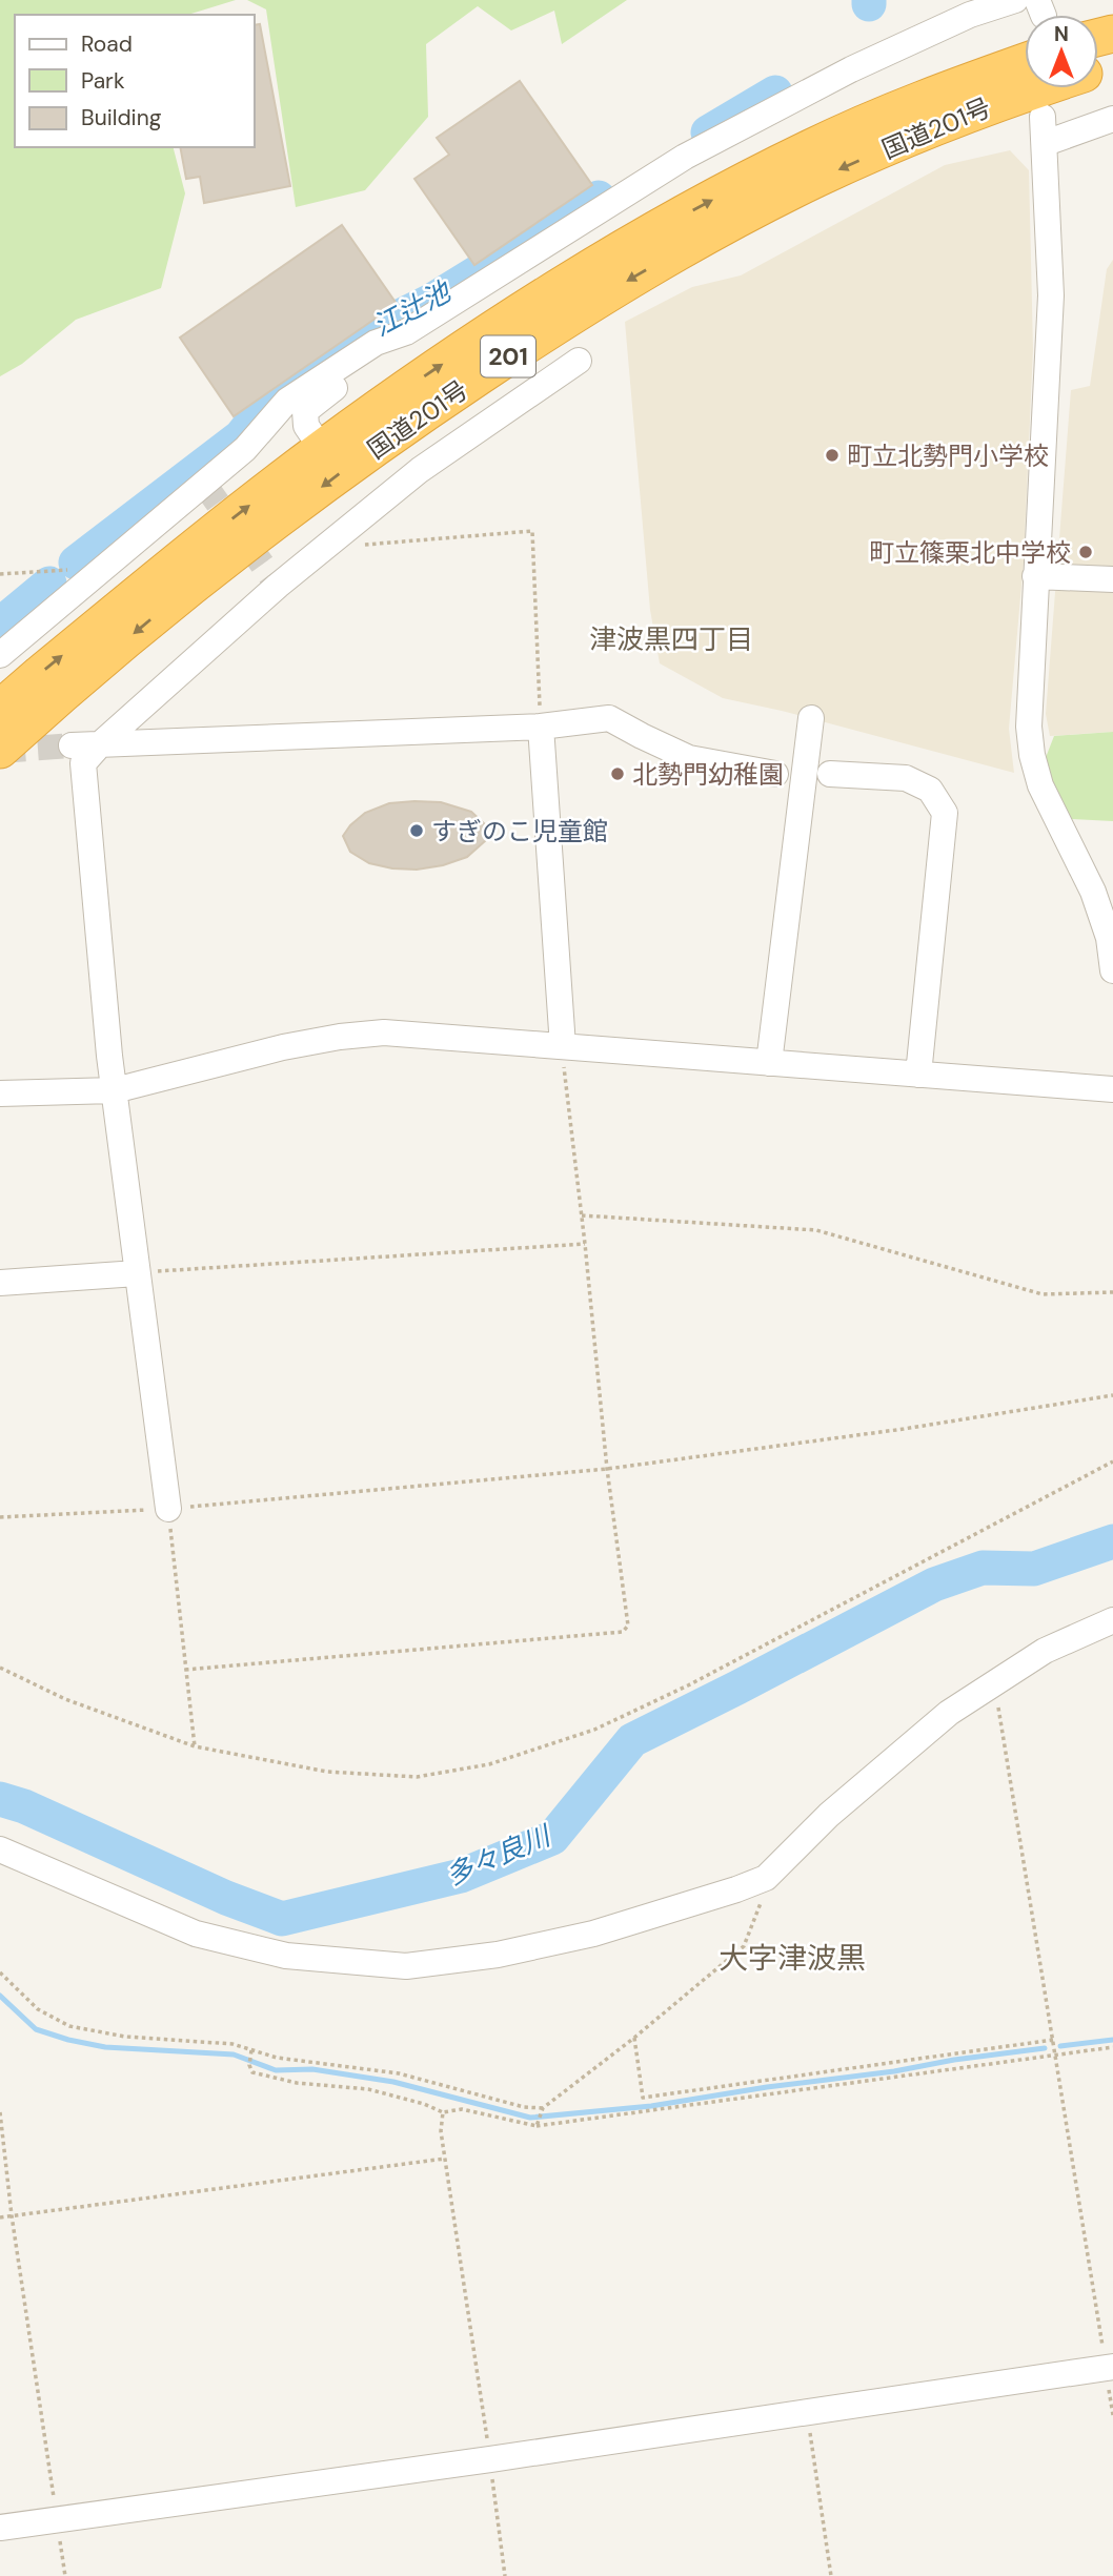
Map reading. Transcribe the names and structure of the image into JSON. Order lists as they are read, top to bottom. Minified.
{"streets":{"highway":["国道201号","201"]},"districts":["津波黒四丁目","大字津波黒"],"water":["江辻池","多々良川"],"places":["町立北勢門小学校","町立篠栗北中学校","北勢門幼稚園","すぎのこ児童館"],"legend":["Road","Park","Building"],"north":"top"}
